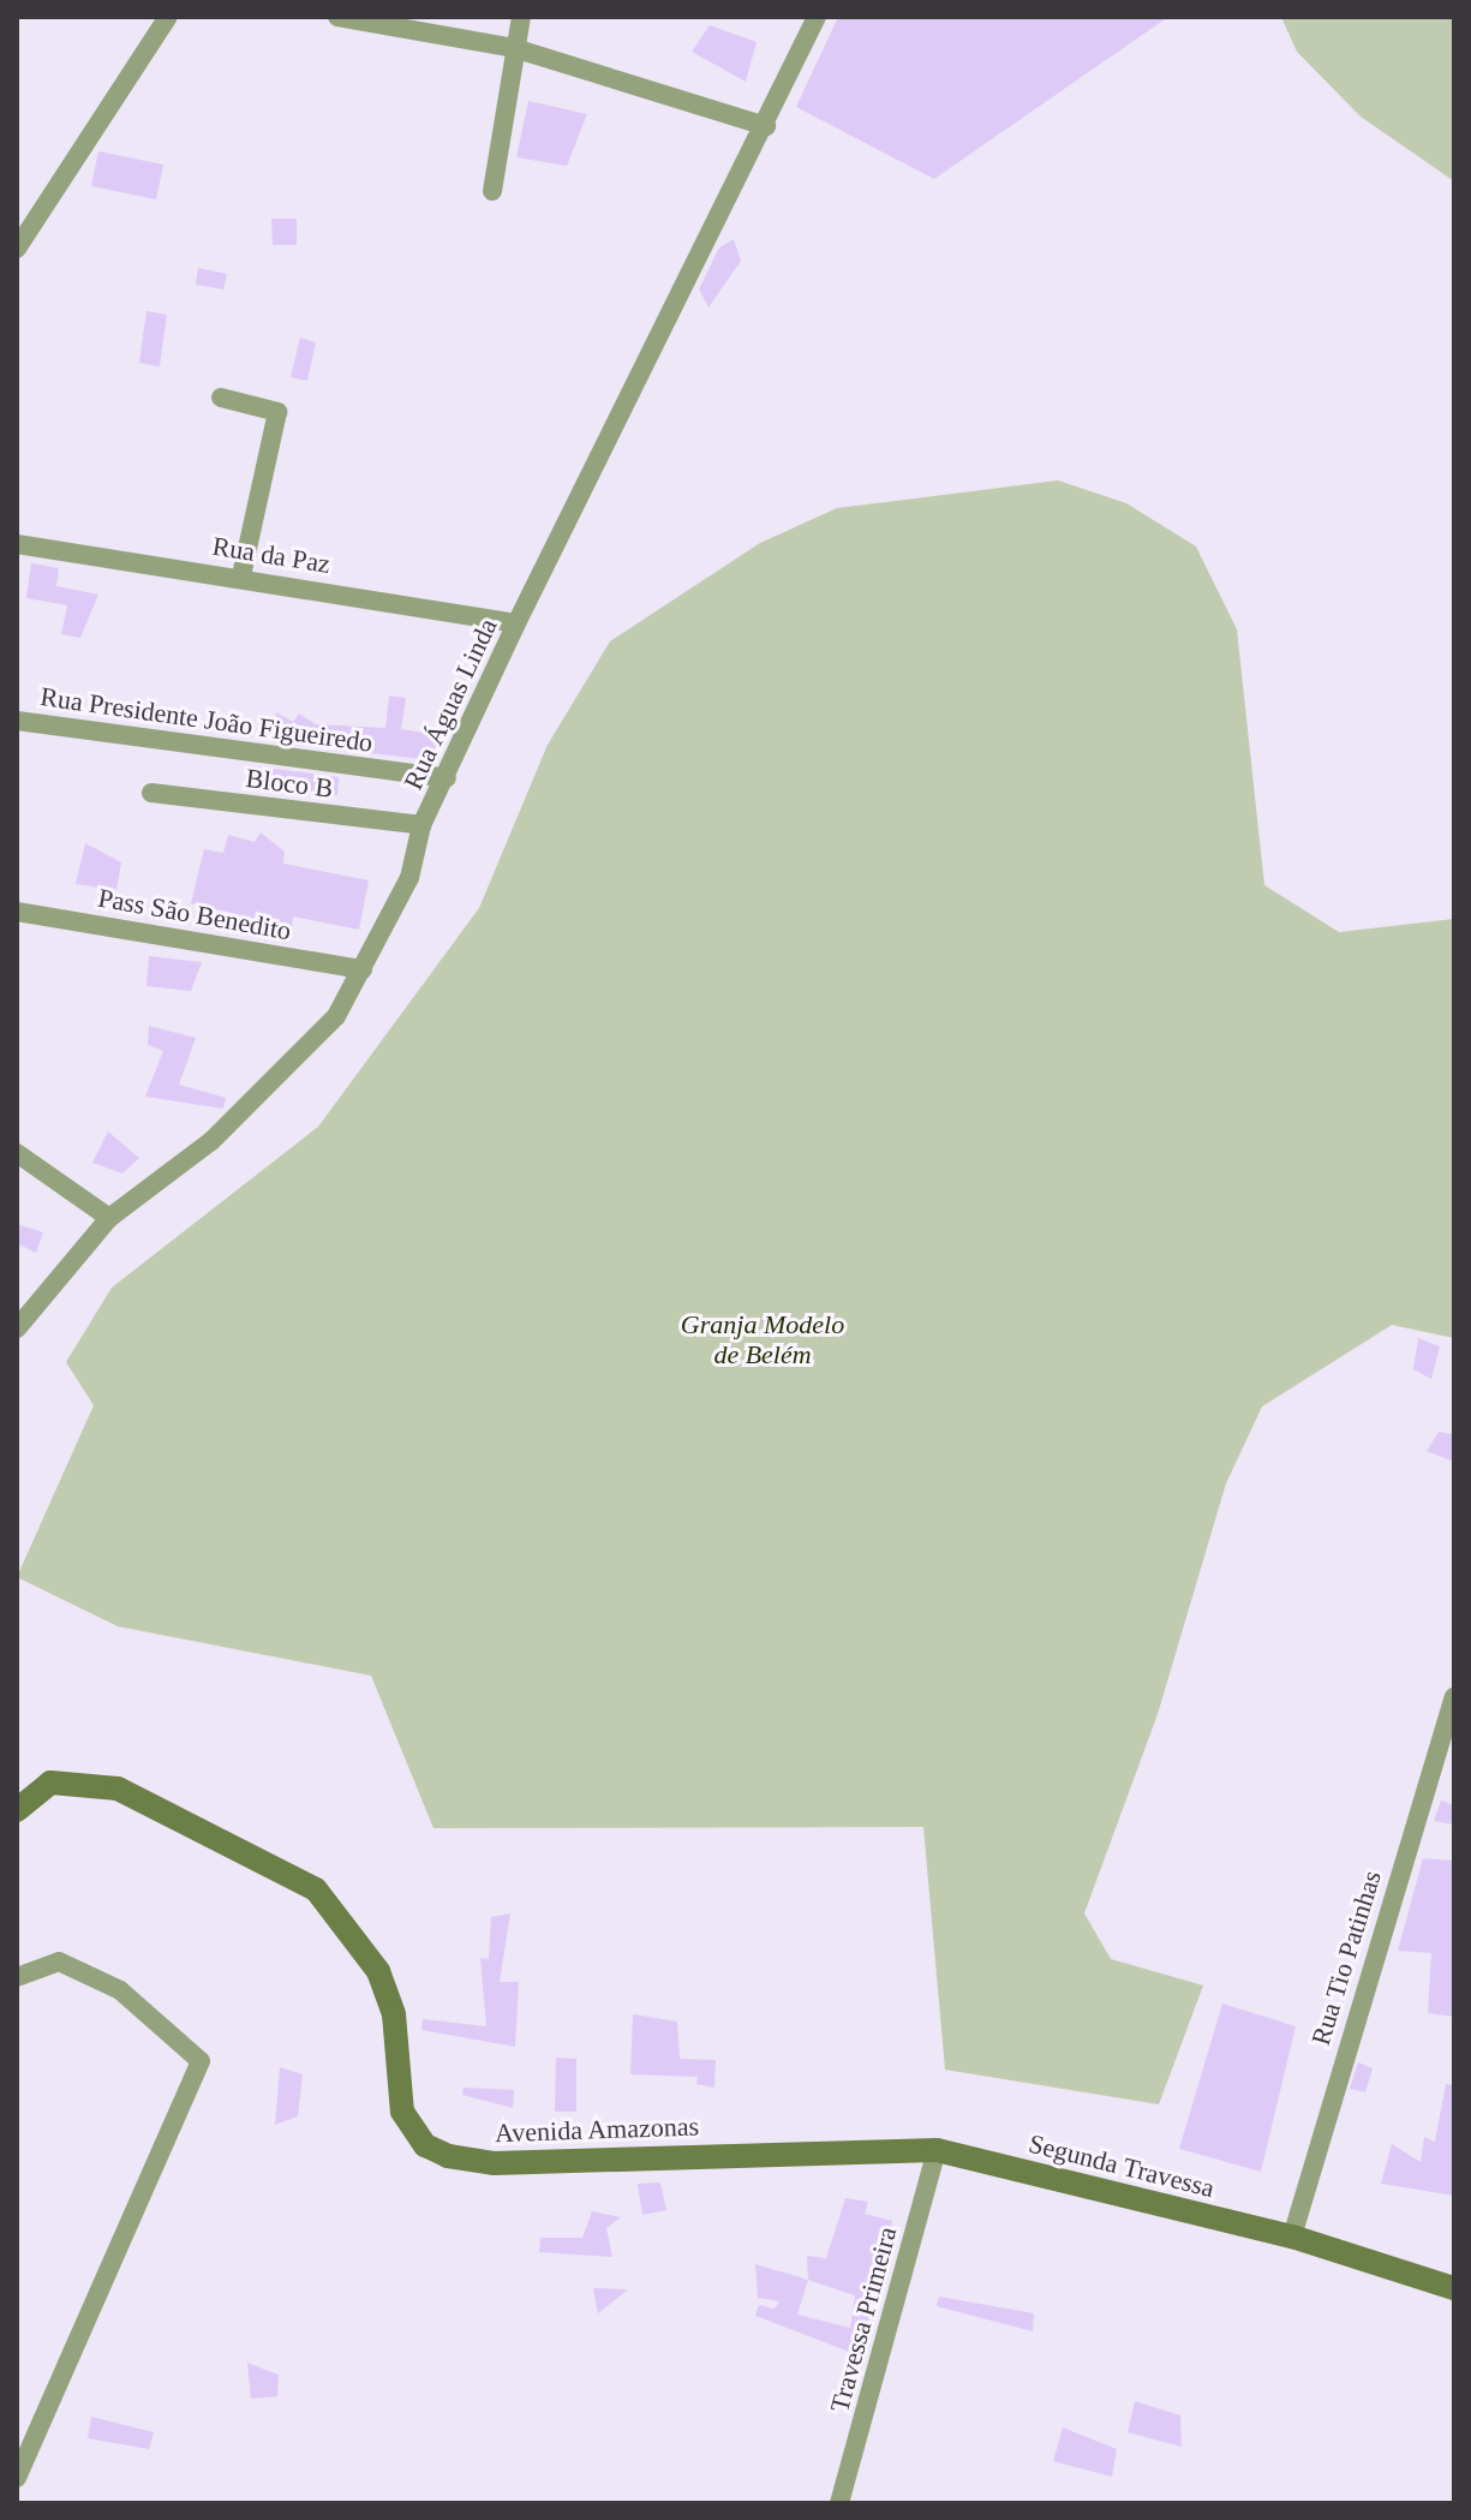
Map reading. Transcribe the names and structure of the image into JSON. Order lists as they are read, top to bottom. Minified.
{"streets":{"street":["Rua da Paz","Rua Águas Linda","Rua Presidente João Figueiredo","Bloco B","Pass São Benedito","Rua Tio Patinhas","Avenida Amazonas","Segunda Travessa","Travessa Primeira"]},"crossings":[["Rua da Paz","Rua Águas Linda"],["Rua Águas Linda","Rua Presidente João Figueiredo"],["Rua Águas Linda","Bloco B"],["Rua Águas Linda","Pass São Benedito"],["Rua Tio Patinhas","Segunda Travessa"],["Avenida Amazonas","Segunda Travessa"],["Avenida Amazonas","Travessa Primeira"],["Segunda Travessa","Travessa Primeira"]],"parks":["Granja Modelo de Belém"]}
